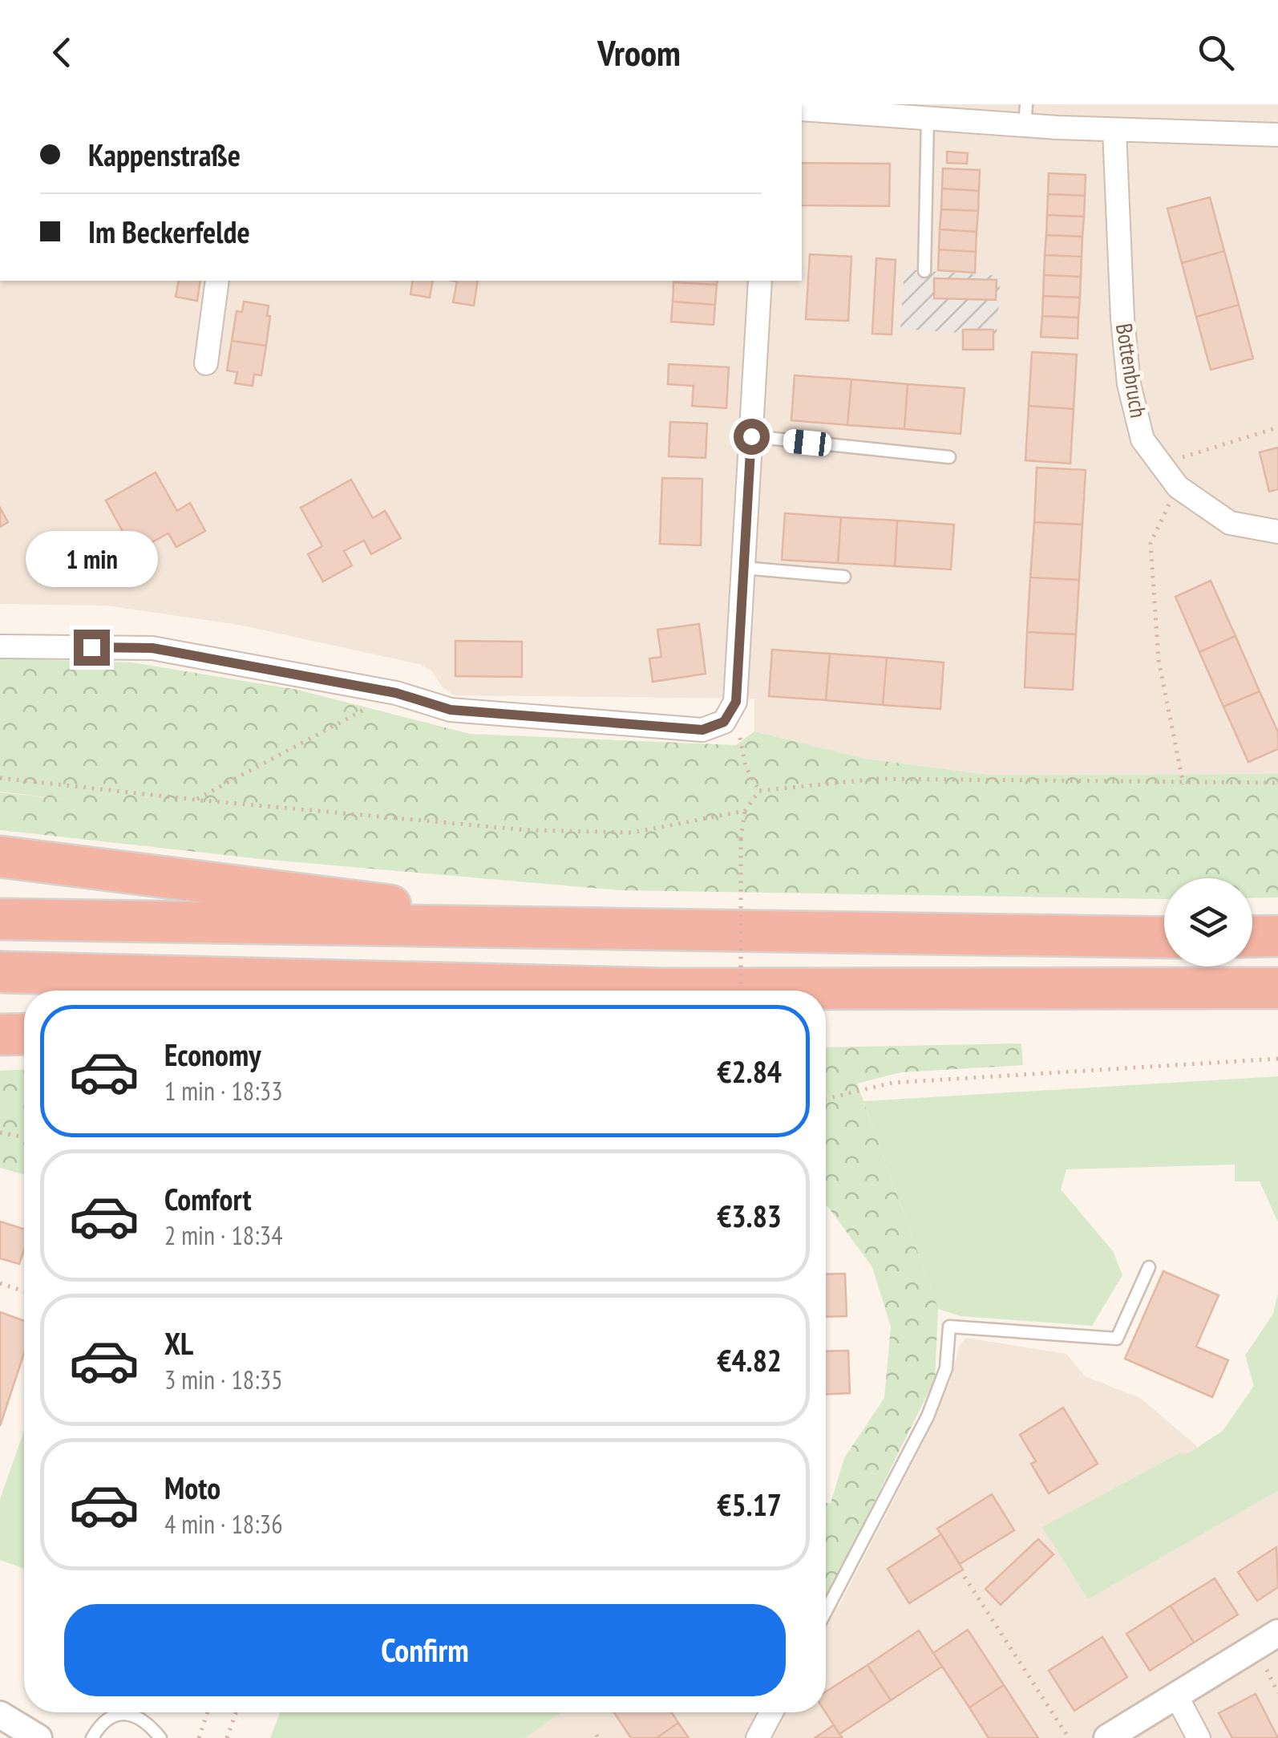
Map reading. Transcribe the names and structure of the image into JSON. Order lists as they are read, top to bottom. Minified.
{"streets":{"street":["Bottenbruch"]},"page":{"header":"Vroom","banner":["Kappenstraße","Im Beckerfelde"],"bubble":"1 min","list":[{"name":"Economy","note":"1 min · 18:33","value":"€2.84"},{"name":"Comfort","note":"2 min · 18:34","value":"€3.83"},{"name":"XL","note":"3 min · 18:35","value":"€4.82"},{"name":"Moto","note":"4 min · 18:36","value":"€5.17"}],"buttons":"Confirm"}}
